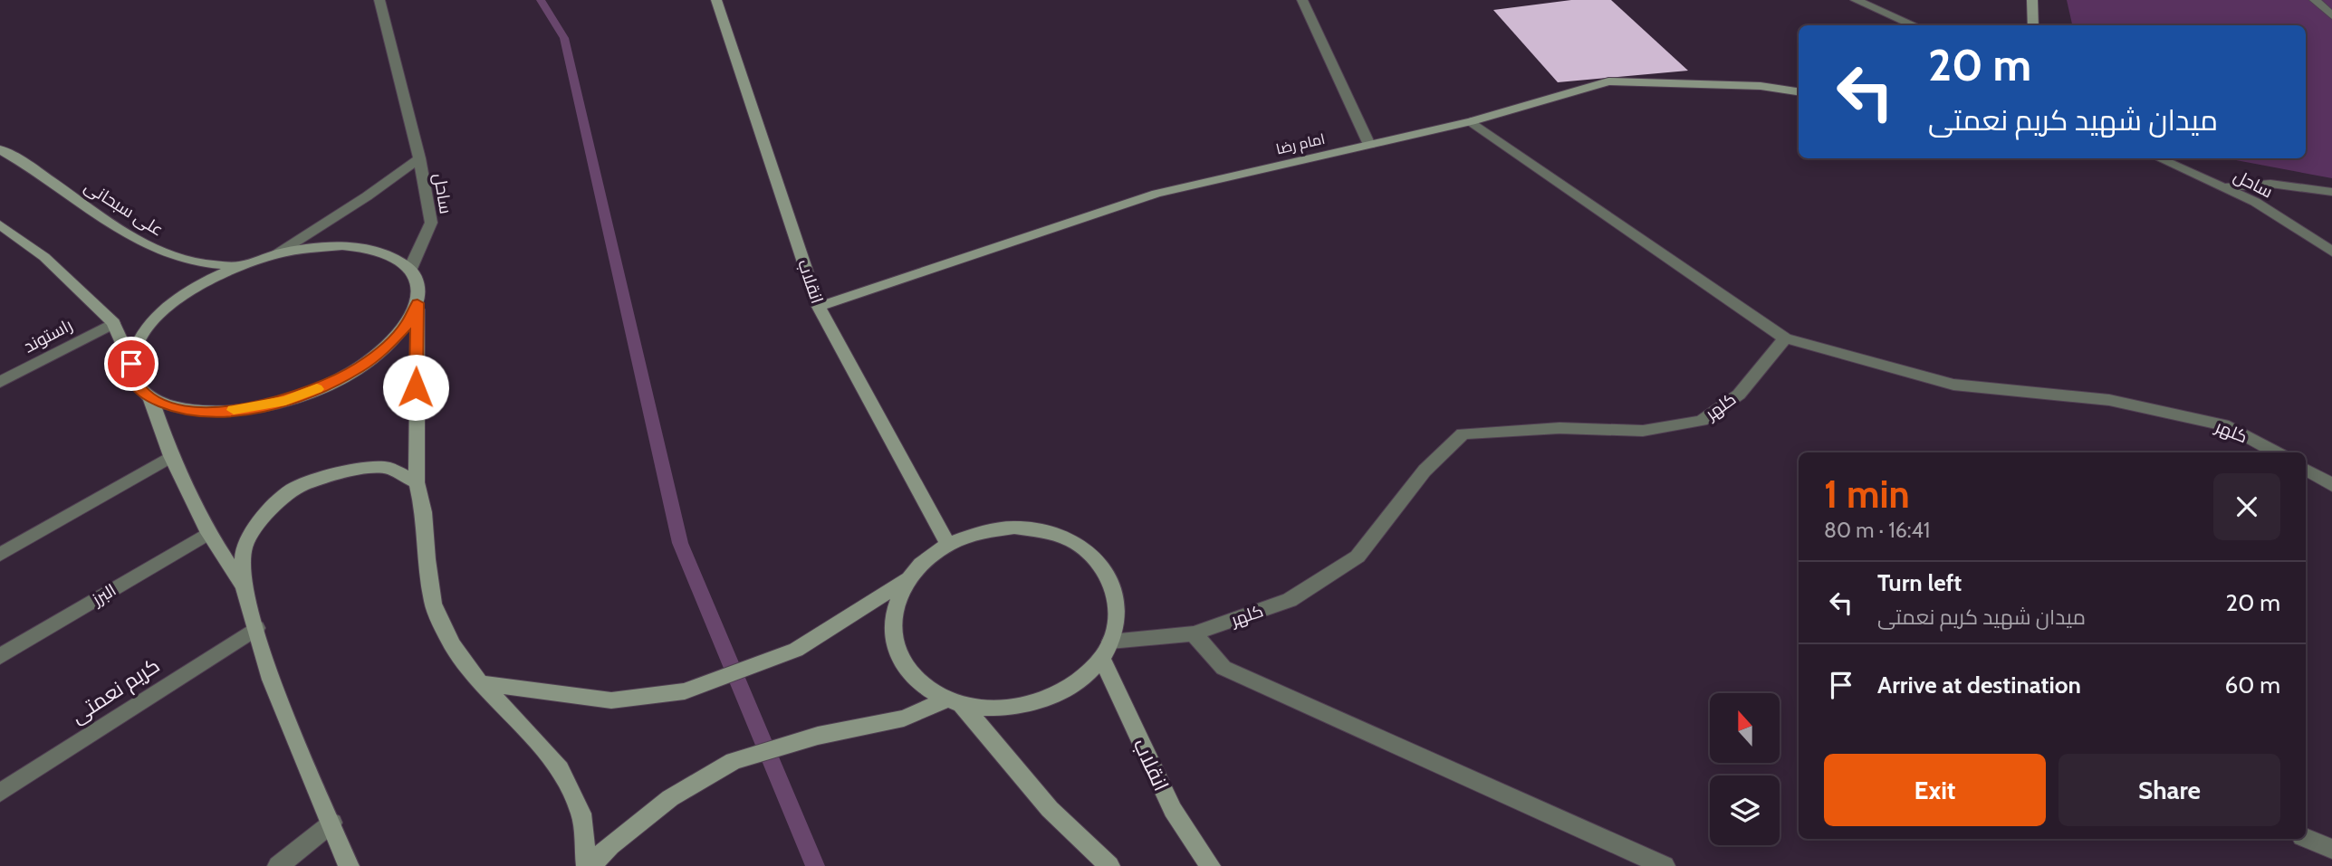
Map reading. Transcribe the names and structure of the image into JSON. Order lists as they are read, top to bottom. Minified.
{"streets":{"street":["امام رضا","ساحل","علی سبحانی","انقلاب","راستوند","کلهر","البرز","کریم نعمتی"]},"crossings":[["امام رضا","انقلاب"],["انقلاب","کلهر"]],"north":"top","page":{"turn":["20 m","میدان شهید کریم نعمتی"],"heading":["1 min","80 m · 16:41"],"list":[{"name":"Turn left","note":"میدان شهید کریم نعمتی","value":"20 m"},{"name":"Arrive at destination","value":"60 m"}],"buttons":["Exit","Share"]}}
